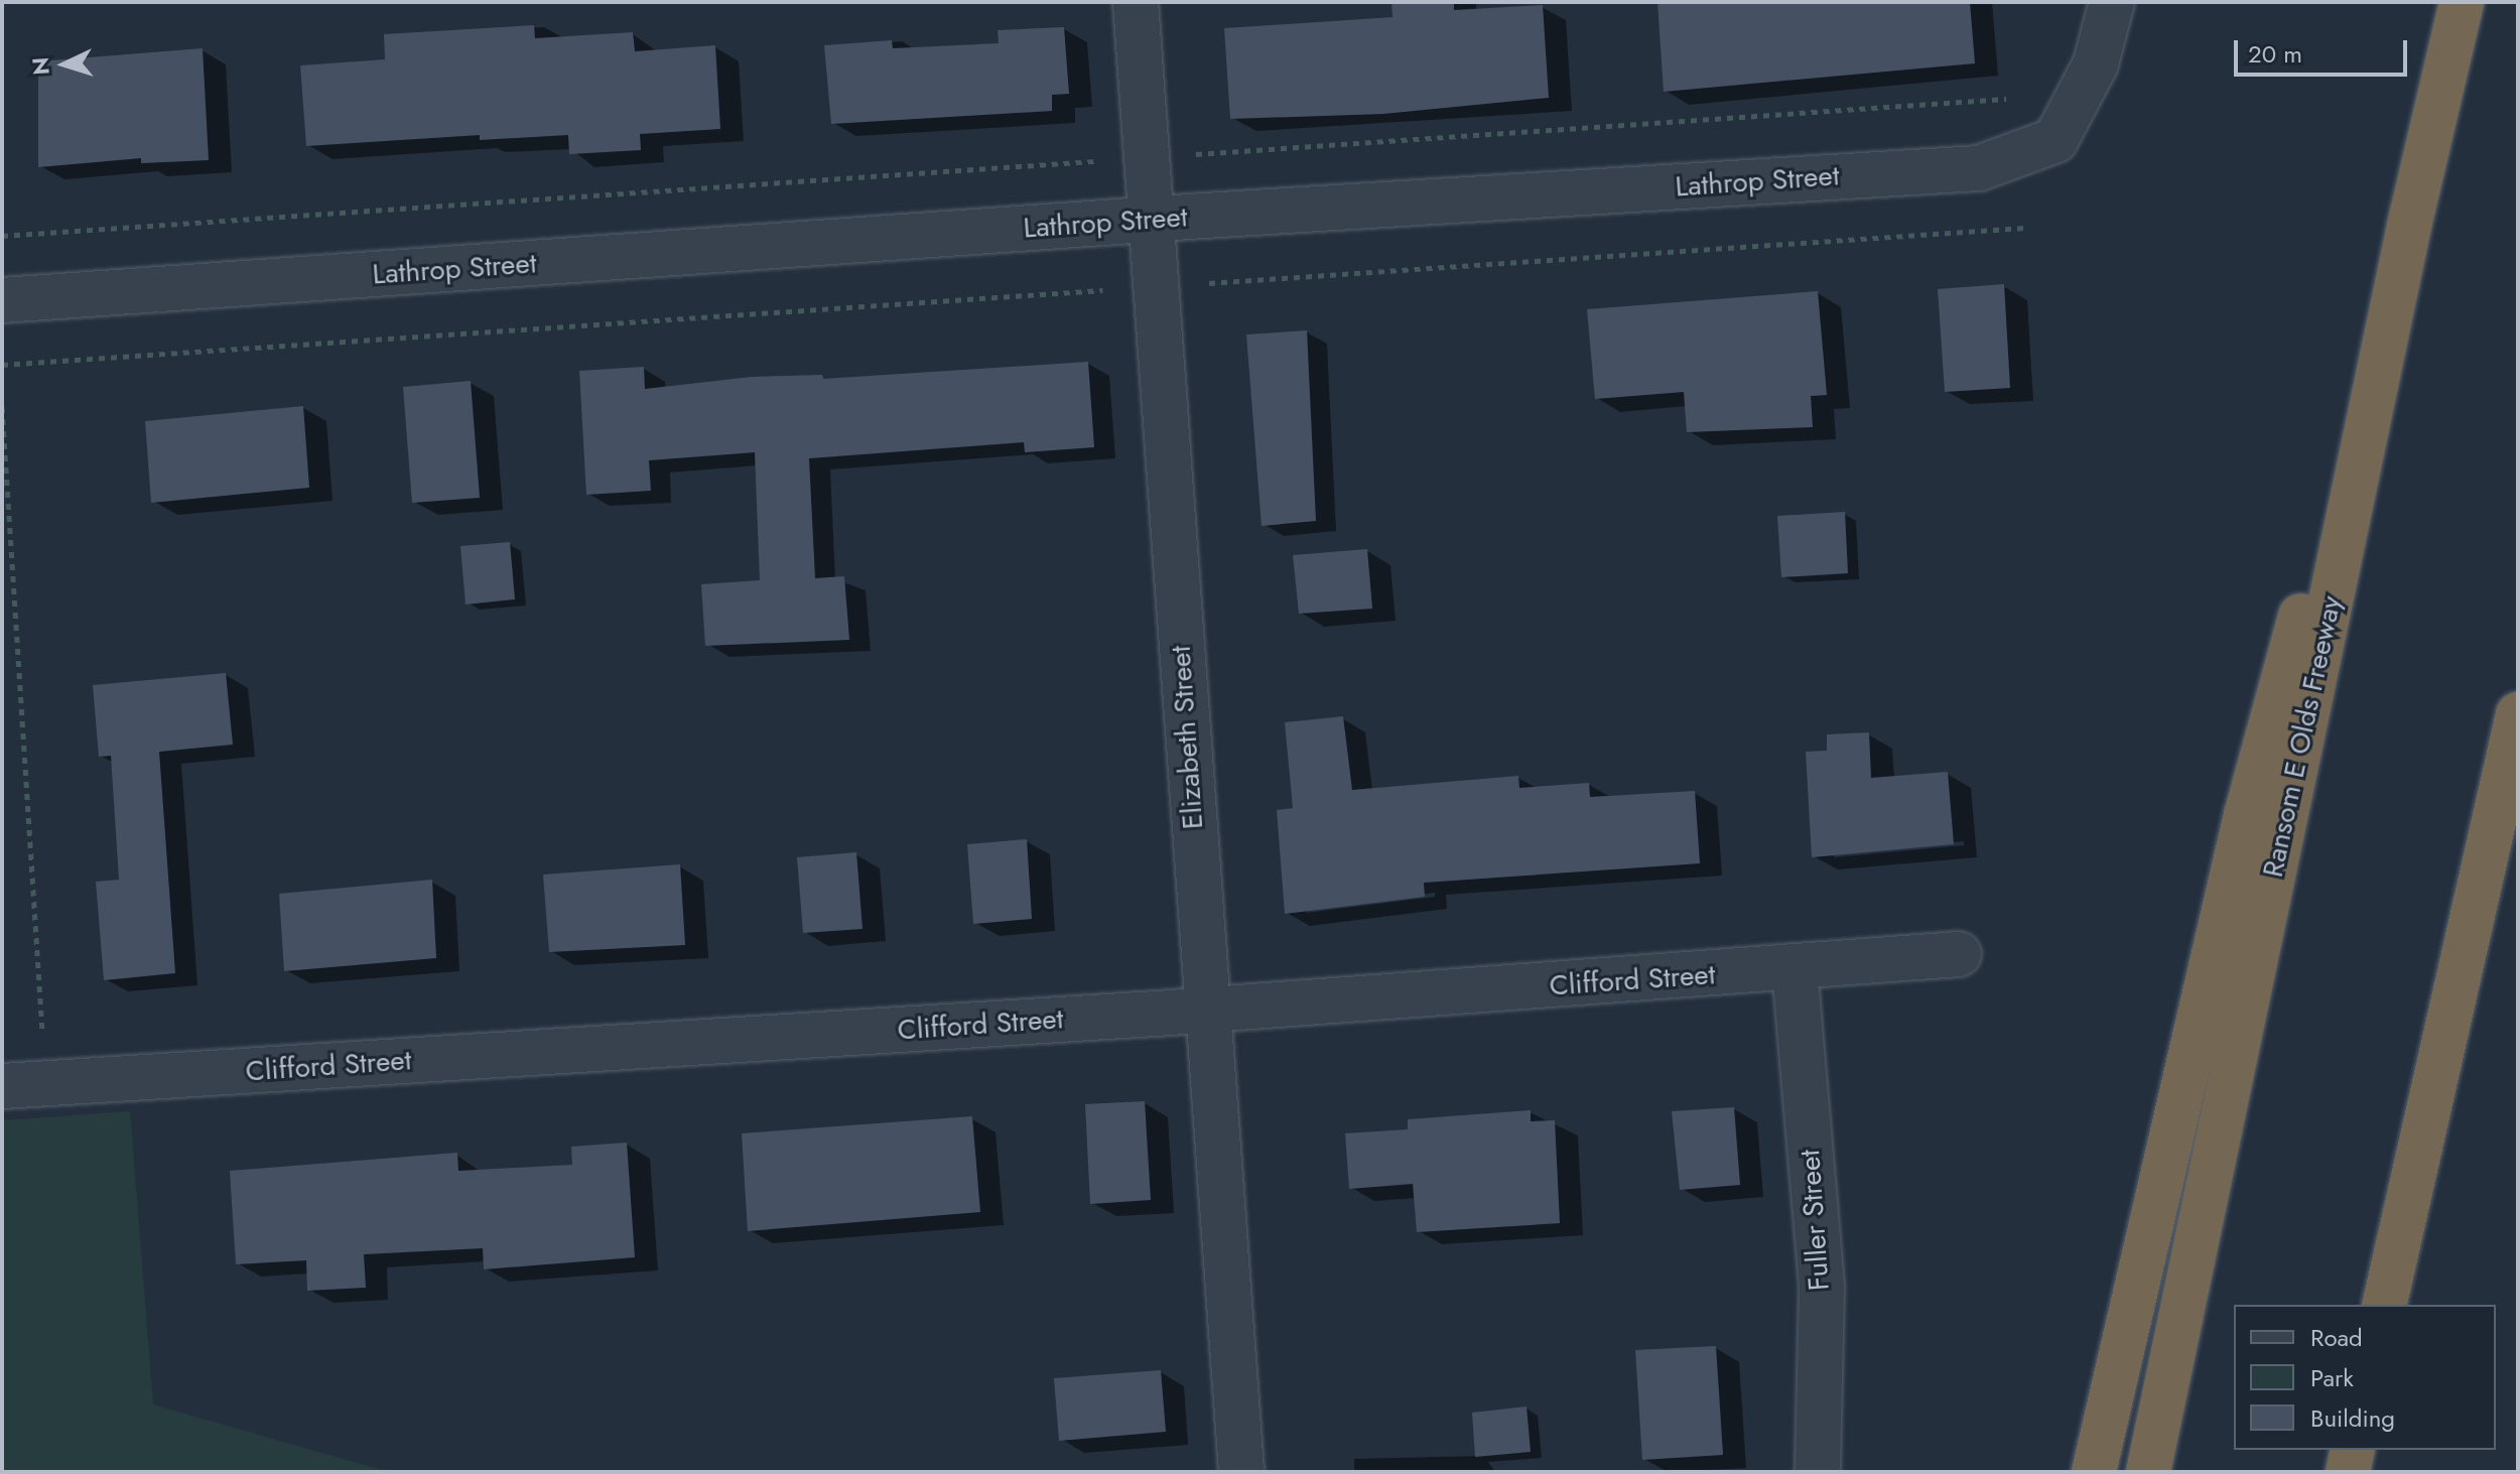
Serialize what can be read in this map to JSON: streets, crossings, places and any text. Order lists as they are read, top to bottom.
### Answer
{
  "streets": {
    "highway": ["Ransom E Olds Freeway"],
    "street": [
      "Lathrop Street",
      "Elizabeth Street",
      "Clifford Street",
      "Fuller Street"
    ]
  },
  "crossings": [
    ["Lathrop Street", "Elizabeth Street"],
    ["Elizabeth Street", "Clifford Street"],
    ["Clifford Street", "Fuller Street"]
  ],
  "legend": ["Road", "Park", "Building"],
  "scale_bar": "20 m",
  "north": "left"
}
